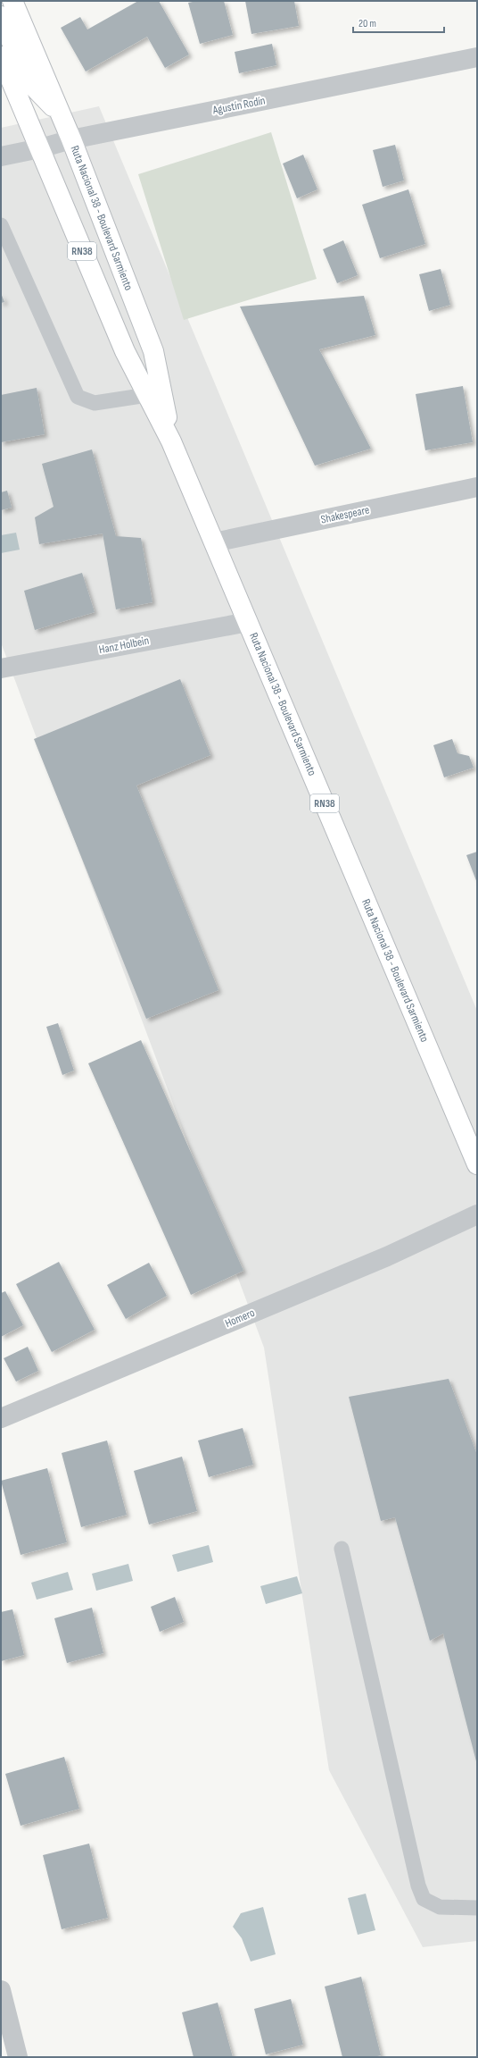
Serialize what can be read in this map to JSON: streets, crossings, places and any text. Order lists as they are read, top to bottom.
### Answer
{
  "streets": {
    "main road": ["Ruta Nacional 38 - Boulevard Sarmiento", "RN38"],
    "street": [
      "Agustín Rodín",
      "Shakespeare",
      "Hanz Holbein",
      "Homero"
    ]
  },
  "crossings": [
    ["Agustín Rodín", "Ruta Nacional 38 - Boulevard Sarmiento"],
    ["Ruta Nacional 38 - Boulevard Sarmiento", "Shakespeare"],
    ["Ruta Nacional 38 - Boulevard Sarmiento", "Hanz Holbein"]
  ],
  "scale_bar": "20 m"
}
